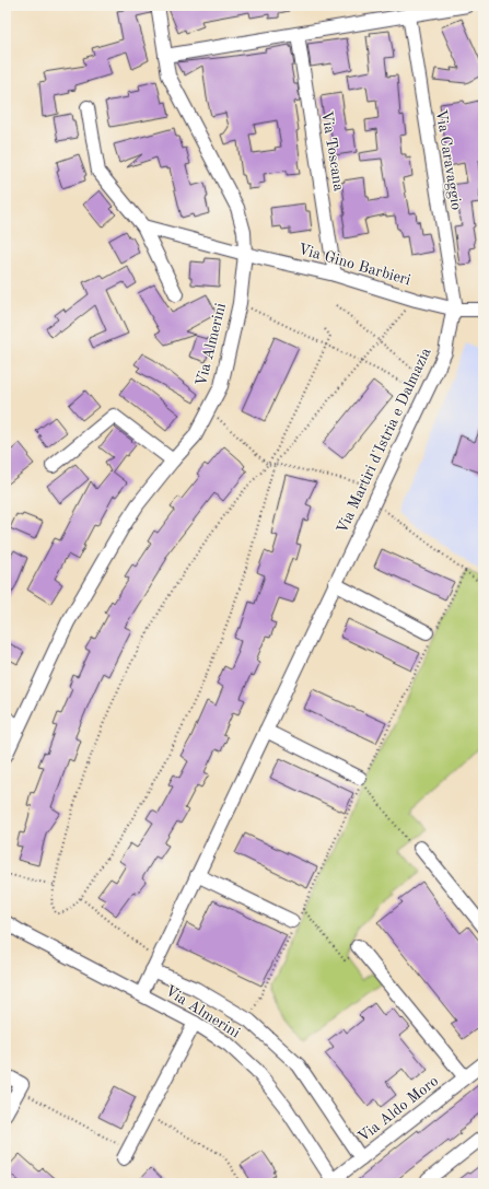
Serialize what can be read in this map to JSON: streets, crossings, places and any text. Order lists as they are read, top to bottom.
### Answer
{
  "streets": {
    "street": [
      "Via Toscana",
      "Via Caravaggio",
      "Via Gino Barbieri",
      "Via Almerini",
      "Via Martiri d'Istria e Dalmazia",
      "Via Aldo Moro"
    ]
  },
  "crossings": [
    ["Via Toscana", "Via Gino Barbieri"],
    ["Via Caravaggio", "Via Gino Barbieri"],
    ["Via Caravaggio", "Via Martiri d'Istria e Dalmazia"],
    ["Via Gino Barbieri", "Via Almerini"],
    ["Via Gino Barbieri", "Via Martiri d'Istria e Dalmazia"],
    ["Via Almerini", "Via Martiri d'Istria e Dalmazia"],
    ["Via Almerini", "Via Aldo Moro"]
  ]
}
